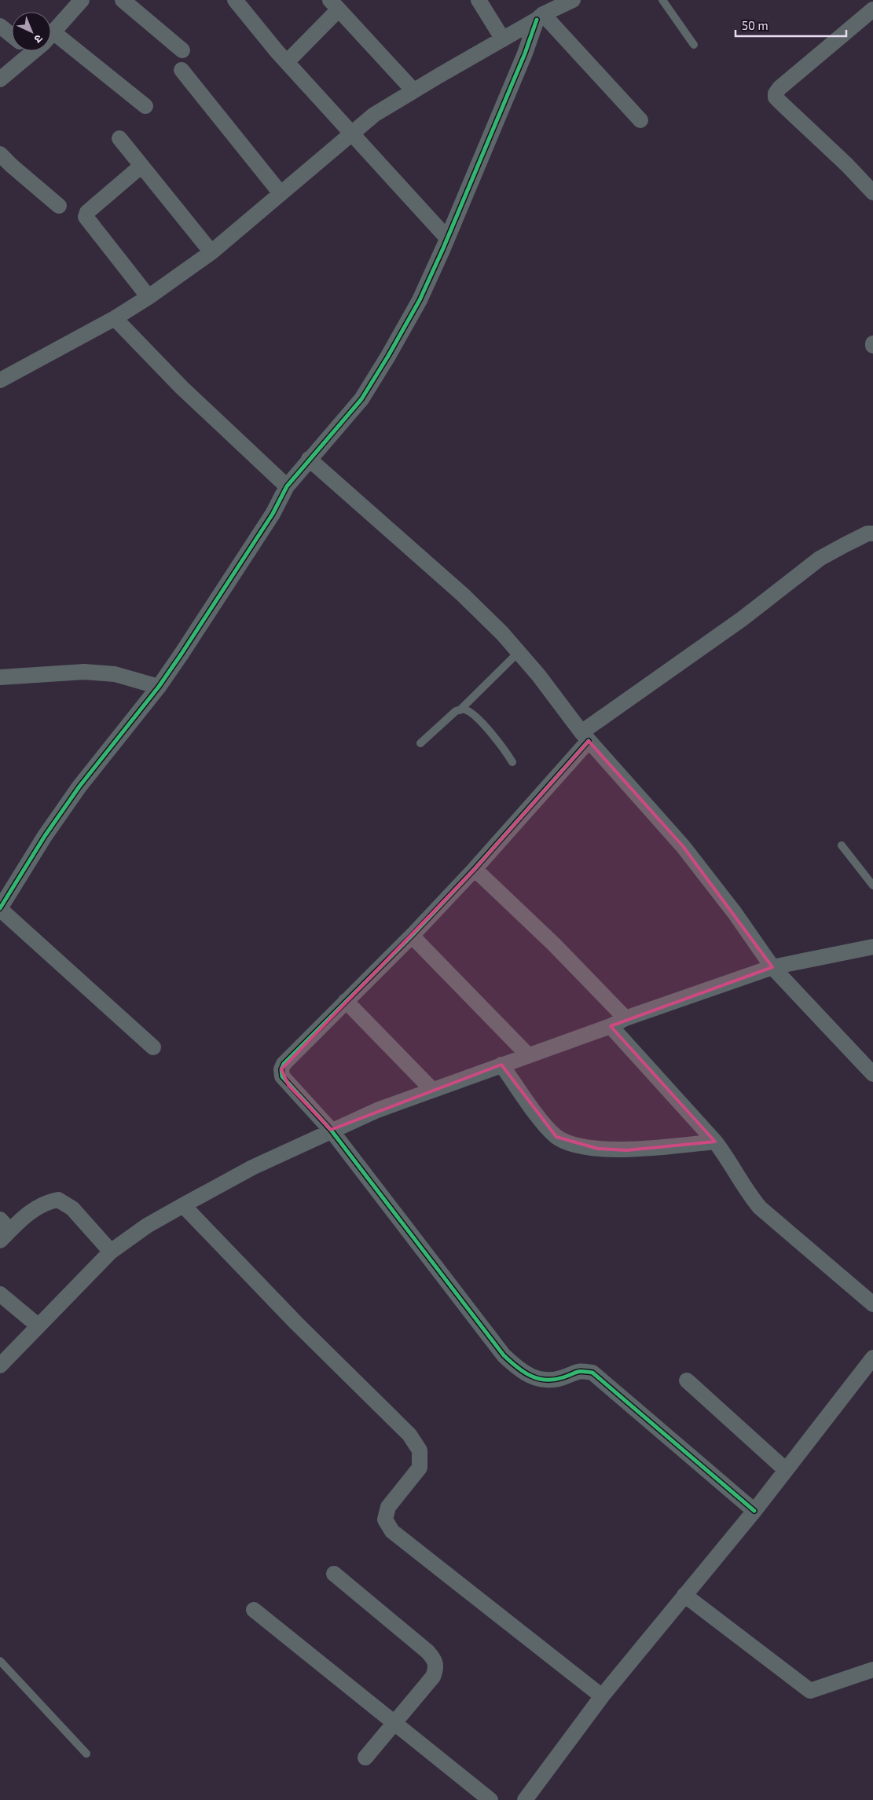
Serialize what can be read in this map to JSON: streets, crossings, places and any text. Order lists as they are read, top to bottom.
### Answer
{
  "scale_bar": "50 m",
  "north": "bottom right"
}
